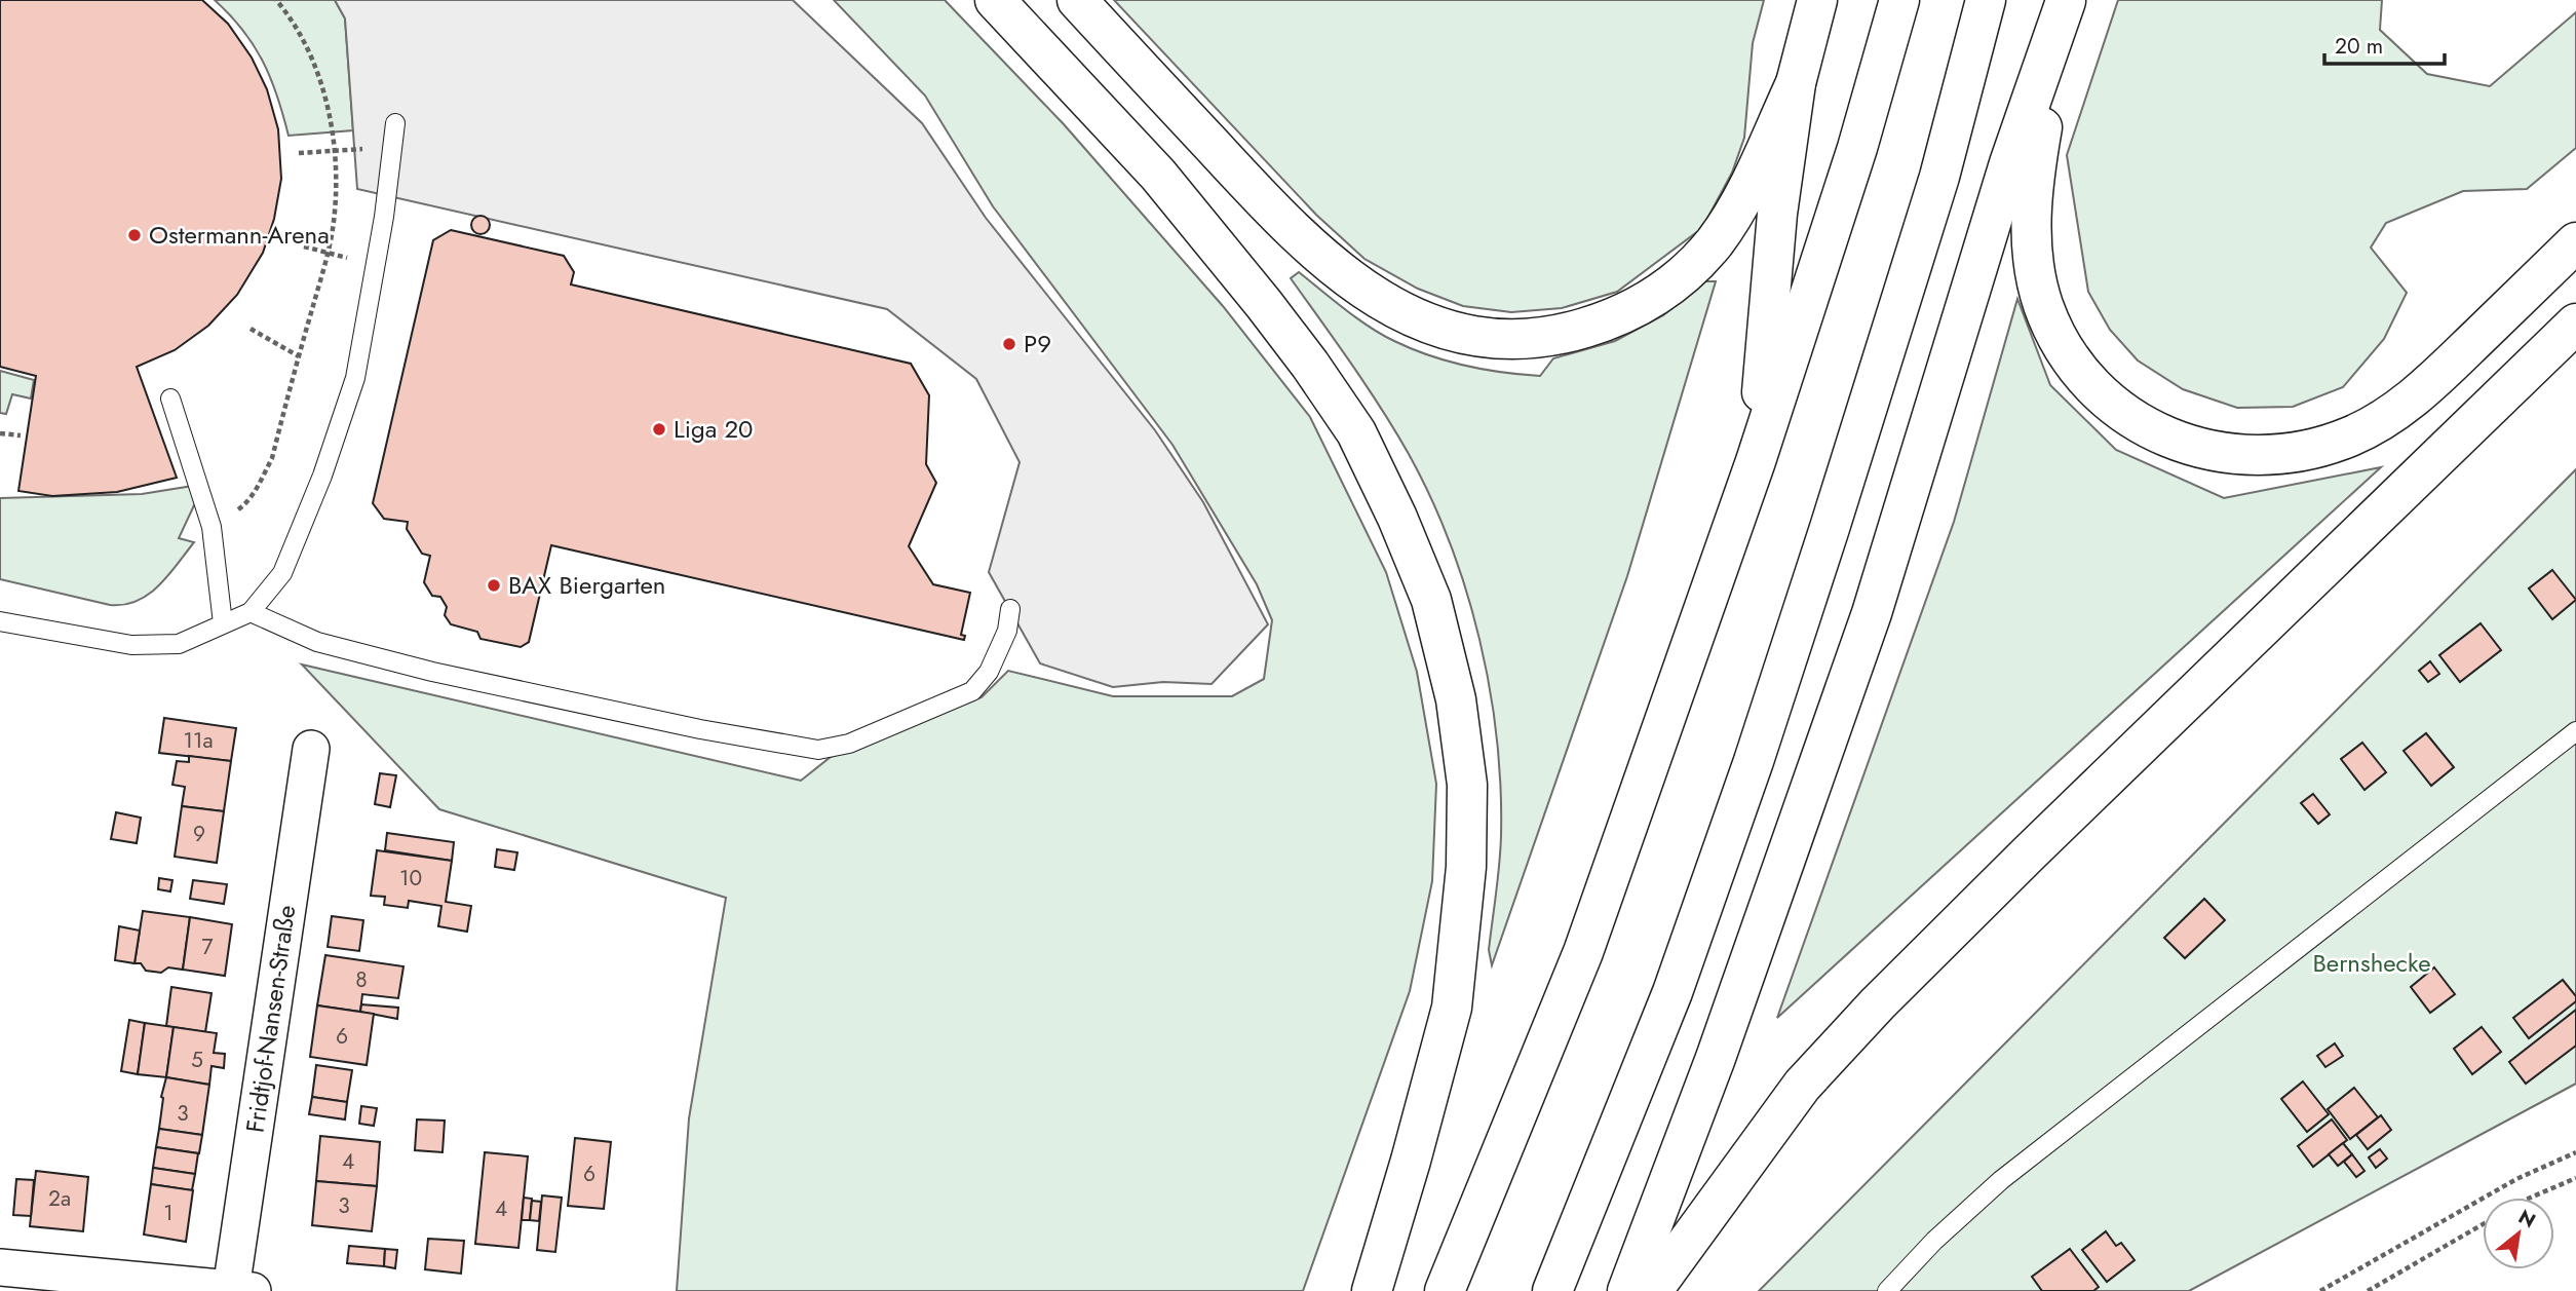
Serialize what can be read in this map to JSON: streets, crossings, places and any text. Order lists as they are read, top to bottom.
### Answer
{
  "streets": {
    "street": ["Fridtjof-Nansen-Straße"]
  },
  "parks": ["Bernshecke"],
  "places": [
    "Ostermann-Arena",
    "P9",
    "Liga 20",
    "BAX Biergarten"
  ],
  "house_numbers": [
    "11a",
    "9",
    "10",
    "7",
    "8",
    "6",
    "5",
    "3",
    "4",
    "6",
    "2a",
    "3",
    "4",
    "1"
  ],
  "scale_bar": "20 m",
  "north": "top right"
}
